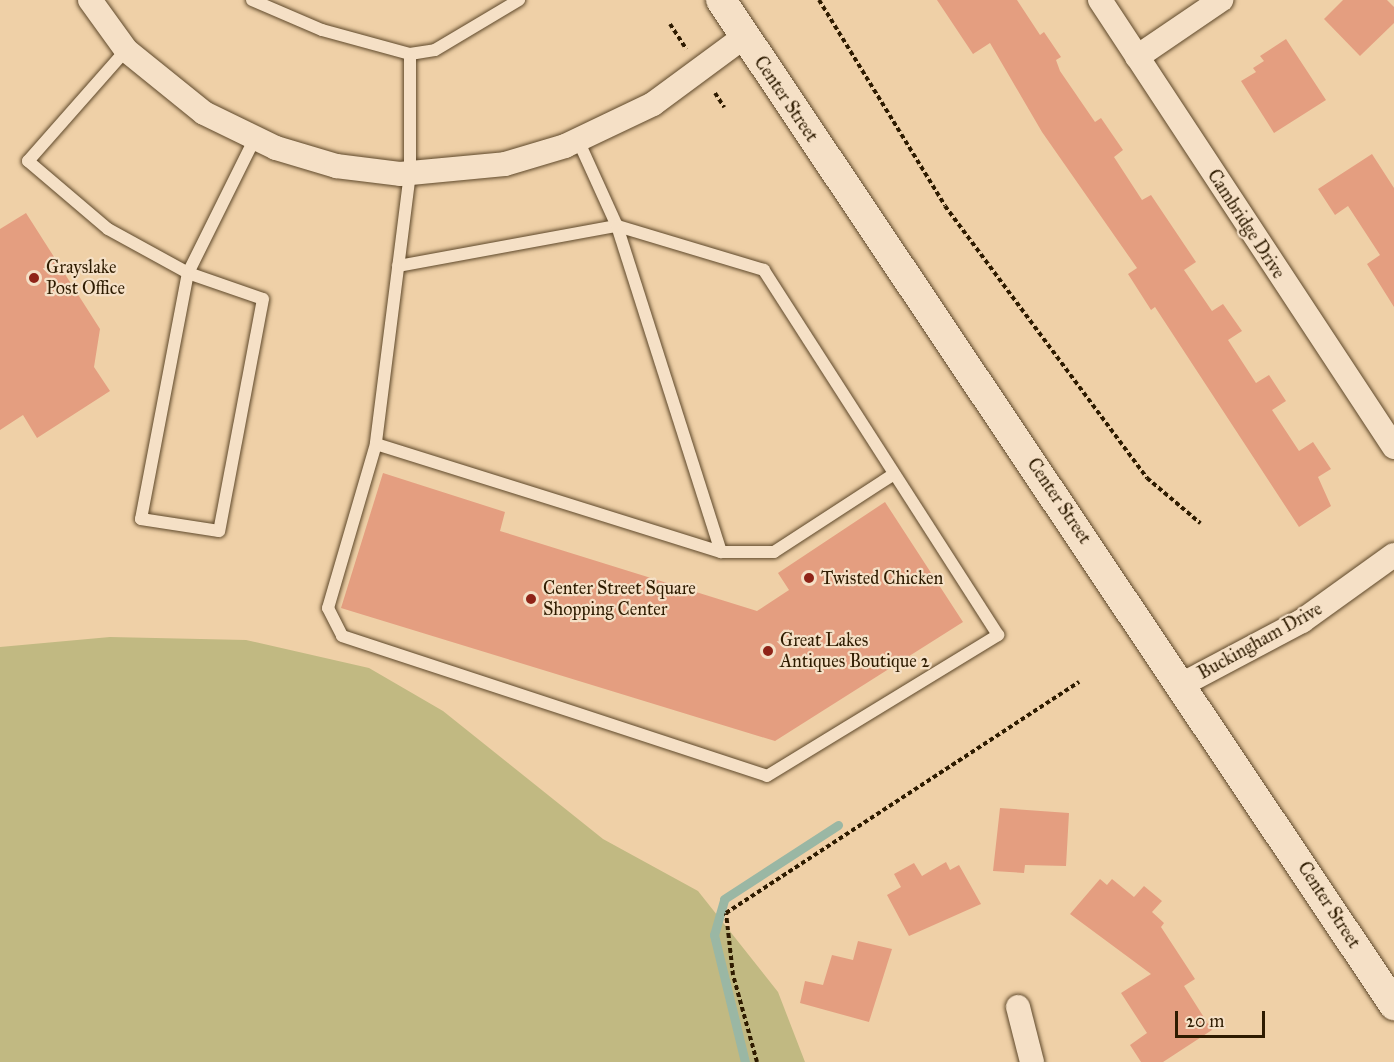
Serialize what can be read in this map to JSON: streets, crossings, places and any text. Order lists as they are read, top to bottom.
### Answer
{
  "streets": {
    "street": ["Center Street", "Cambridge Drive", "Buckingham Drive"]
  },
  "crossings": [
    ["Center Street", "Buckingham Drive"]
  ],
  "places": [
    "Grayslake Post Office",
    "Twisted Chicken",
    "Center Street Square Shopping Center",
    "Great Lakes Antiques Boutique 2"
  ],
  "scale_bar": "20 m"
}
